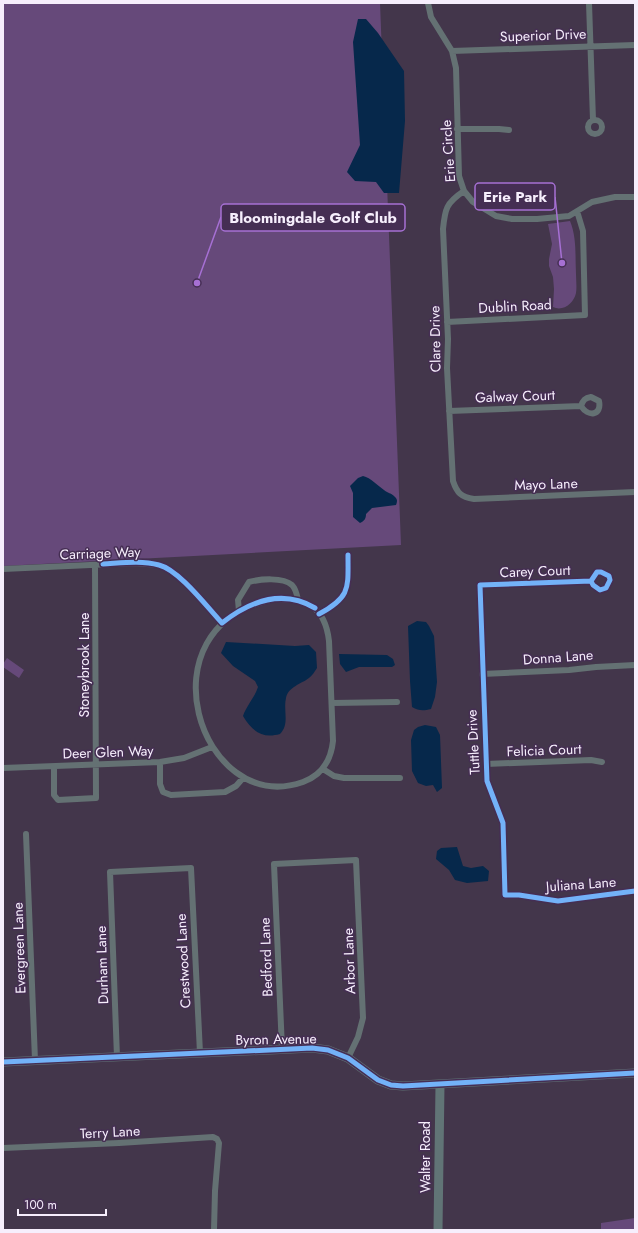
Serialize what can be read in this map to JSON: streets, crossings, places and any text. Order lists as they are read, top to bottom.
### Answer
{
  "streets": {
    "street": [
      "Superior Drive",
      "Erie Circle",
      "Dublin Road",
      "Clare Drive",
      "Galway Court",
      "Mayo Lane",
      "Carriage Way",
      "Carey Court",
      "Donna Lane",
      "Stoneybrook Lane",
      "Tuttle Drive",
      "Felicia Court",
      "Deer Glen Way",
      "Juliana Lane",
      "Evergreen Lane",
      "Bedford Lane",
      "Crestwood Lane",
      "Arbor Lane",
      "Durham Lane",
      "Byron Avenue",
      "Terry Lane",
      "Walter Road"
    ]
  },
  "crossings": [
    ["Superior Drive", "Erie Circle"],
    ["Erie Circle", "Dublin Road"],
    ["Erie Circle", "Clare Drive"],
    ["Dublin Road", "Clare Drive"],
    ["Clare Drive", "Galway Court"],
    ["Clare Drive", "Mayo Lane"],
    ["Carriage Way", "Stoneybrook Lane"],
    ["Carey Court", "Tuttle Drive"],
    ["Donna Lane", "Tuttle Drive"],
    ["Stoneybrook Lane", "Deer Glen Way"],
    ["Tuttle Drive", "Felicia Court"],
    ["Tuttle Drive", "Juliana Lane"],
    ["Evergreen Lane", "Byron Avenue"],
    ["Bedford Lane", "Arbor Lane"],
    ["Bedford Lane", "Byron Avenue"],
    ["Crestwood Lane", "Durham Lane"],
    ["Crestwood Lane", "Byron Avenue"],
    ["Arbor Lane", "Byron Avenue"],
    ["Durham Lane", "Byron Avenue"],
    ["Byron Avenue", "Walter Road"]
  ],
  "places": ["Erie Park", "Bloomingdale Golf Club"],
  "scale_bar": "100 m"
}
